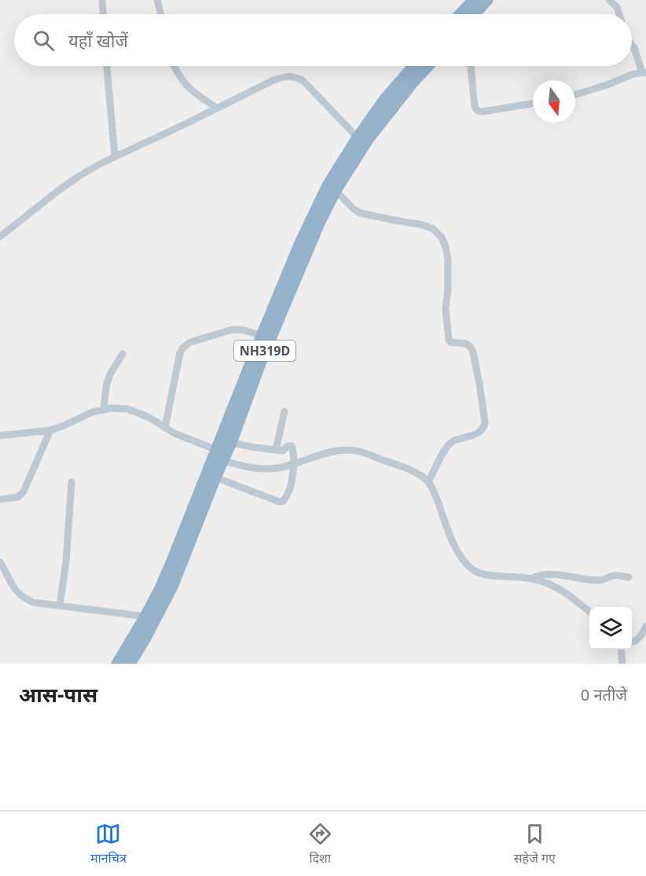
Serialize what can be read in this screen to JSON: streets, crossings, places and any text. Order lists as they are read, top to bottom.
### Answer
{
  "streets": {
    "highway": ["NH319D"]
  },
  "north": "bottom",
  "page": {
    "search": "यहाँ खोजें",
    "heading": ["आस-पास", "0 नतीजे"],
    "nav": ["मानचित्र", "दिशा", "सहेजे गए"]
  }
}
